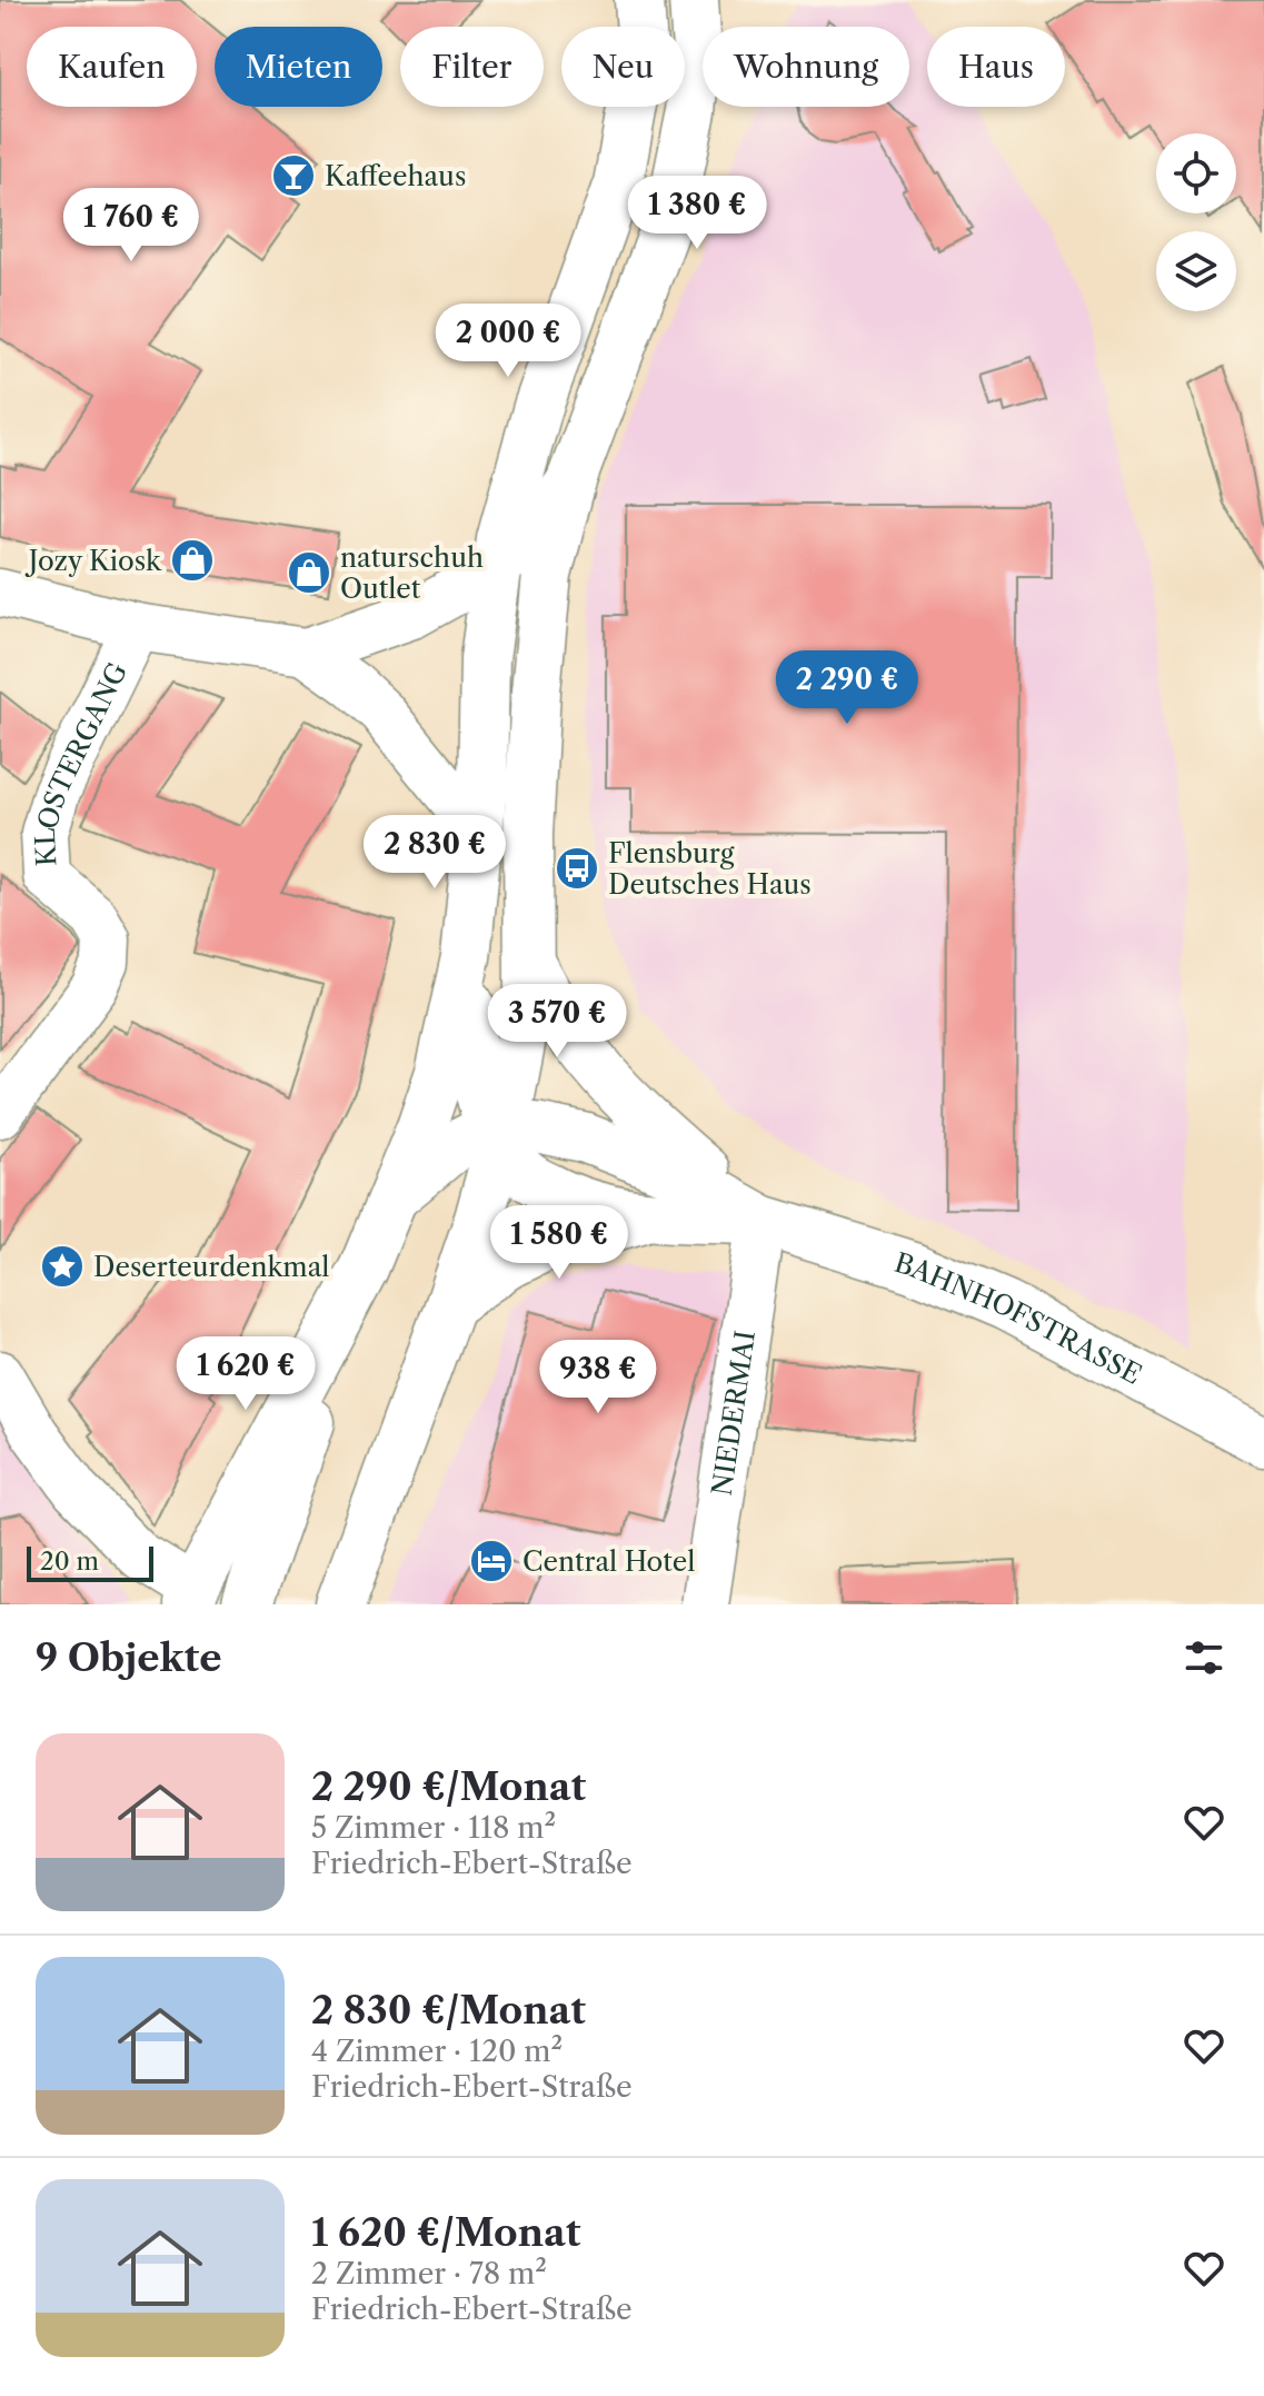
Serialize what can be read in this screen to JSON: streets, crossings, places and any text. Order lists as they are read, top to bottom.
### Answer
{
  "streets": {
    "main road": ["BAHNHOFSTRASSE"],
    "street": ["KLOSTERGANG", "NIEDERMAI"]
  },
  "crossings": [
    ["BAHNHOFSTRASSE", "NIEDERMAI"]
  ],
  "places": {
    "bar": ["Kaffeehaus"],
    "shop": ["Jozy Kiosk", "naturschuh Outlet"],
    "bus stop": ["Flensburg Deutsches Haus"],
    "place": ["Deserteurdenkmal"],
    "hotel": ["Central Hotel"]
  },
  "scale_bar": "20 m",
  "page": {
    "chip": [
      "Kaufen",
      "Mieten",
      "Filter",
      "Neu",
      "Wohnung",
      "Haus"
    ],
    "price": [
      "1 380 €",
      "1 760 €",
      "2 000 €",
      "2 290 €",
      "2 830 €",
      "3 570 €",
      "1 580 €",
      "1 620 €",
      "938 €"
    ],
    "scale": "20 m",
    "heading": "9 Objekte",
    "list": [
      {
        "name": "2 290 €/Monat",
        "note": "5 Zimmer · 118 m² · Friedrich-Ebert-Straße"
      },
      {
        "name": "2 830 €/Monat",
        "note": "4 Zimmer · 120 m² · Friedrich-Ebert-Straße"
      },
      {
        "name": "1 620 €/Monat",
        "note": "2 Zimmer · 78 m² · Friedrich-Ebert-Straße"
      }
    ]
  }
}
